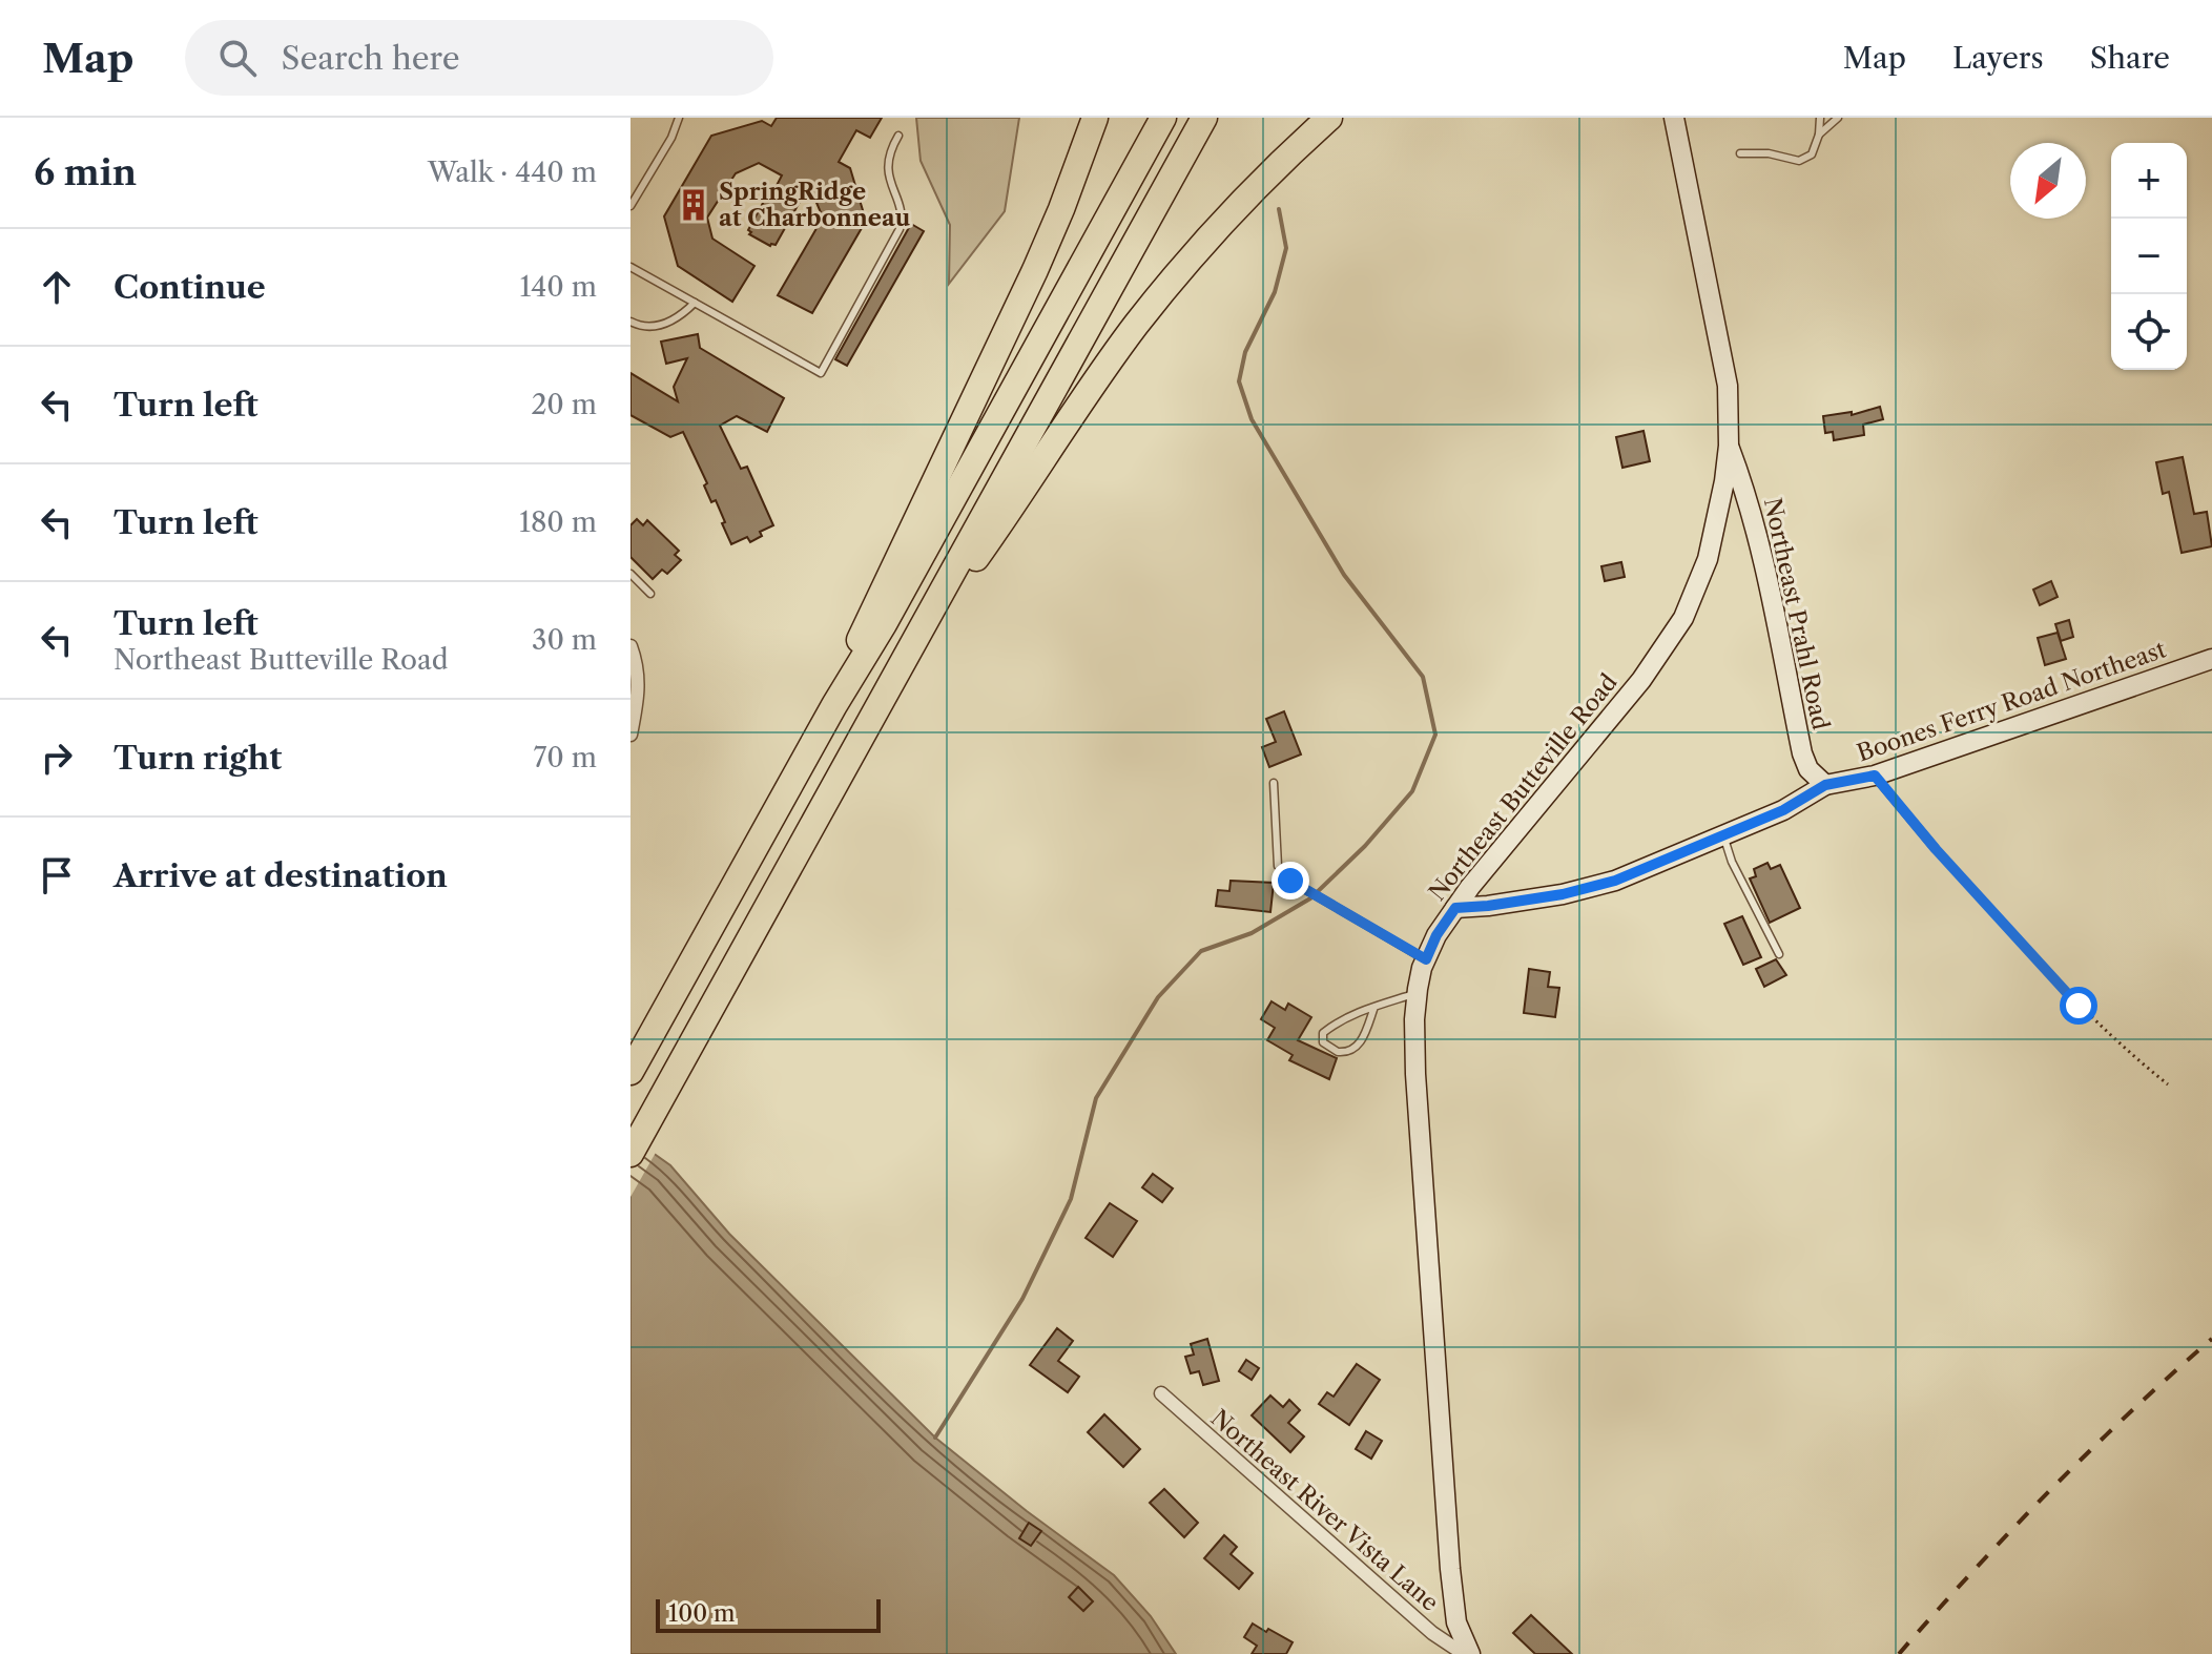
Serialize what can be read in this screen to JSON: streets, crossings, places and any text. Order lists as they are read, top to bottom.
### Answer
{
  "streets": {
    "street": [
      "Northeast Prahl Road",
      "Boones Ferry Road Northeast",
      "Northeast Butteville Road",
      "Northeast River Vista Lane"
    ]
  },
  "crossings": [
    ["Northeast Prahl Road", "Boones Ferry Road Northeast"],
    ["Northeast Prahl Road", "Northeast Butteville Road"],
    ["Northeast Butteville Road", "Northeast River Vista Lane"]
  ],
  "places": {
    "building": ["SpringRidge at Charbonneau"]
  },
  "scale_bar": "100 m",
  "north": "bottom left",
  "page": {
    "header": "Map",
    "search": "Search here",
    "nav": ["Map", "Layers", "Share"],
    "heading": ["6 min", "Walk · 440 m"],
    "map_buttons": ["+", "−"],
    "list": [
      ["Continue", "140 m"],
      ["Turn left", "20 m"],
      ["Turn left", "180 m"],
      ["Turn left", "Northeast Butteville Road", "30 m"],
      ["Turn right", "70 m"],
      "Arrive at destination"
    ],
    "scale": "100 m"
  }
}
